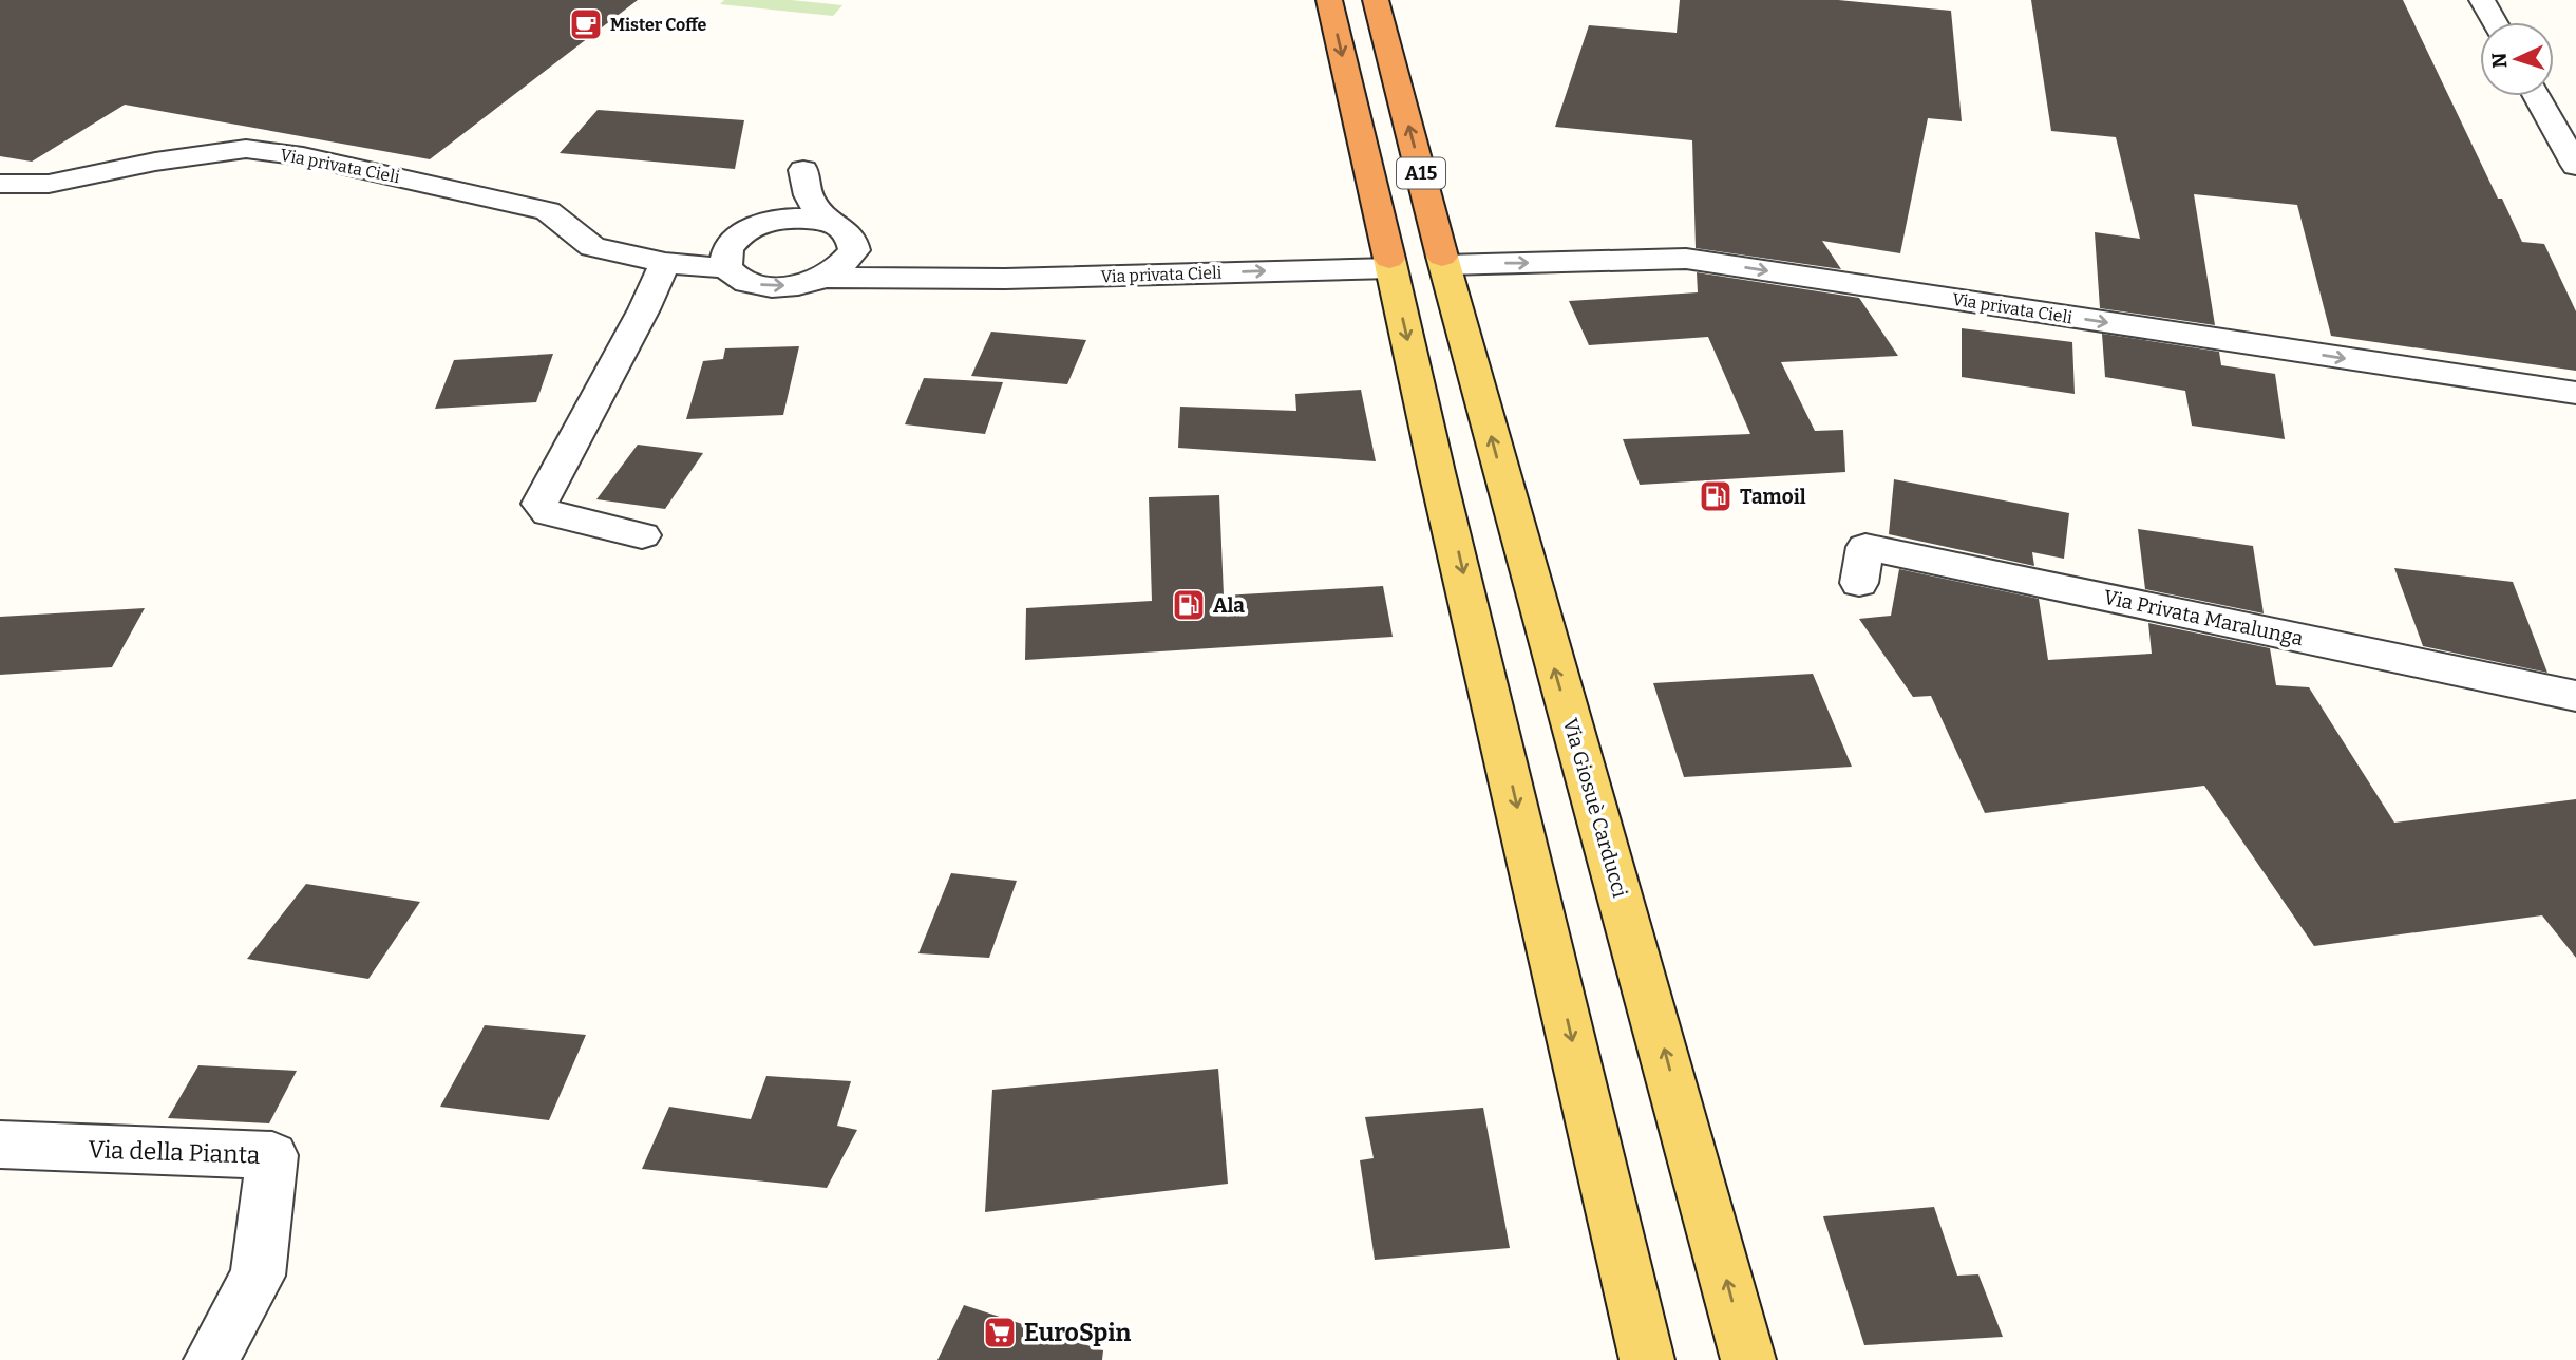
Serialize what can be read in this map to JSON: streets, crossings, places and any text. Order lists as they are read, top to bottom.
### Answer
{
  "streets": {
    "highway": ["A15"],
    "main road": ["Via Giosuè Carducci"],
    "street": ["Via privata Cieli", "Via Privata Maralunga", "Via della Pianta"]
  },
  "crossings": [
    ["Via privata Cieli", "A15"],
    ["Via privata Cieli", "Via Giosuè Carducci"],
    ["A15", "Via Giosuè Carducci"]
  ],
  "one_way": ["Via privata Cieli"],
  "places": {
    "cafe": ["Mister Coffe"],
    "fuel station": ["Tamoil", "Ala"],
    "supermarket": ["EuroSpin"]
  },
  "north": "left"
}
